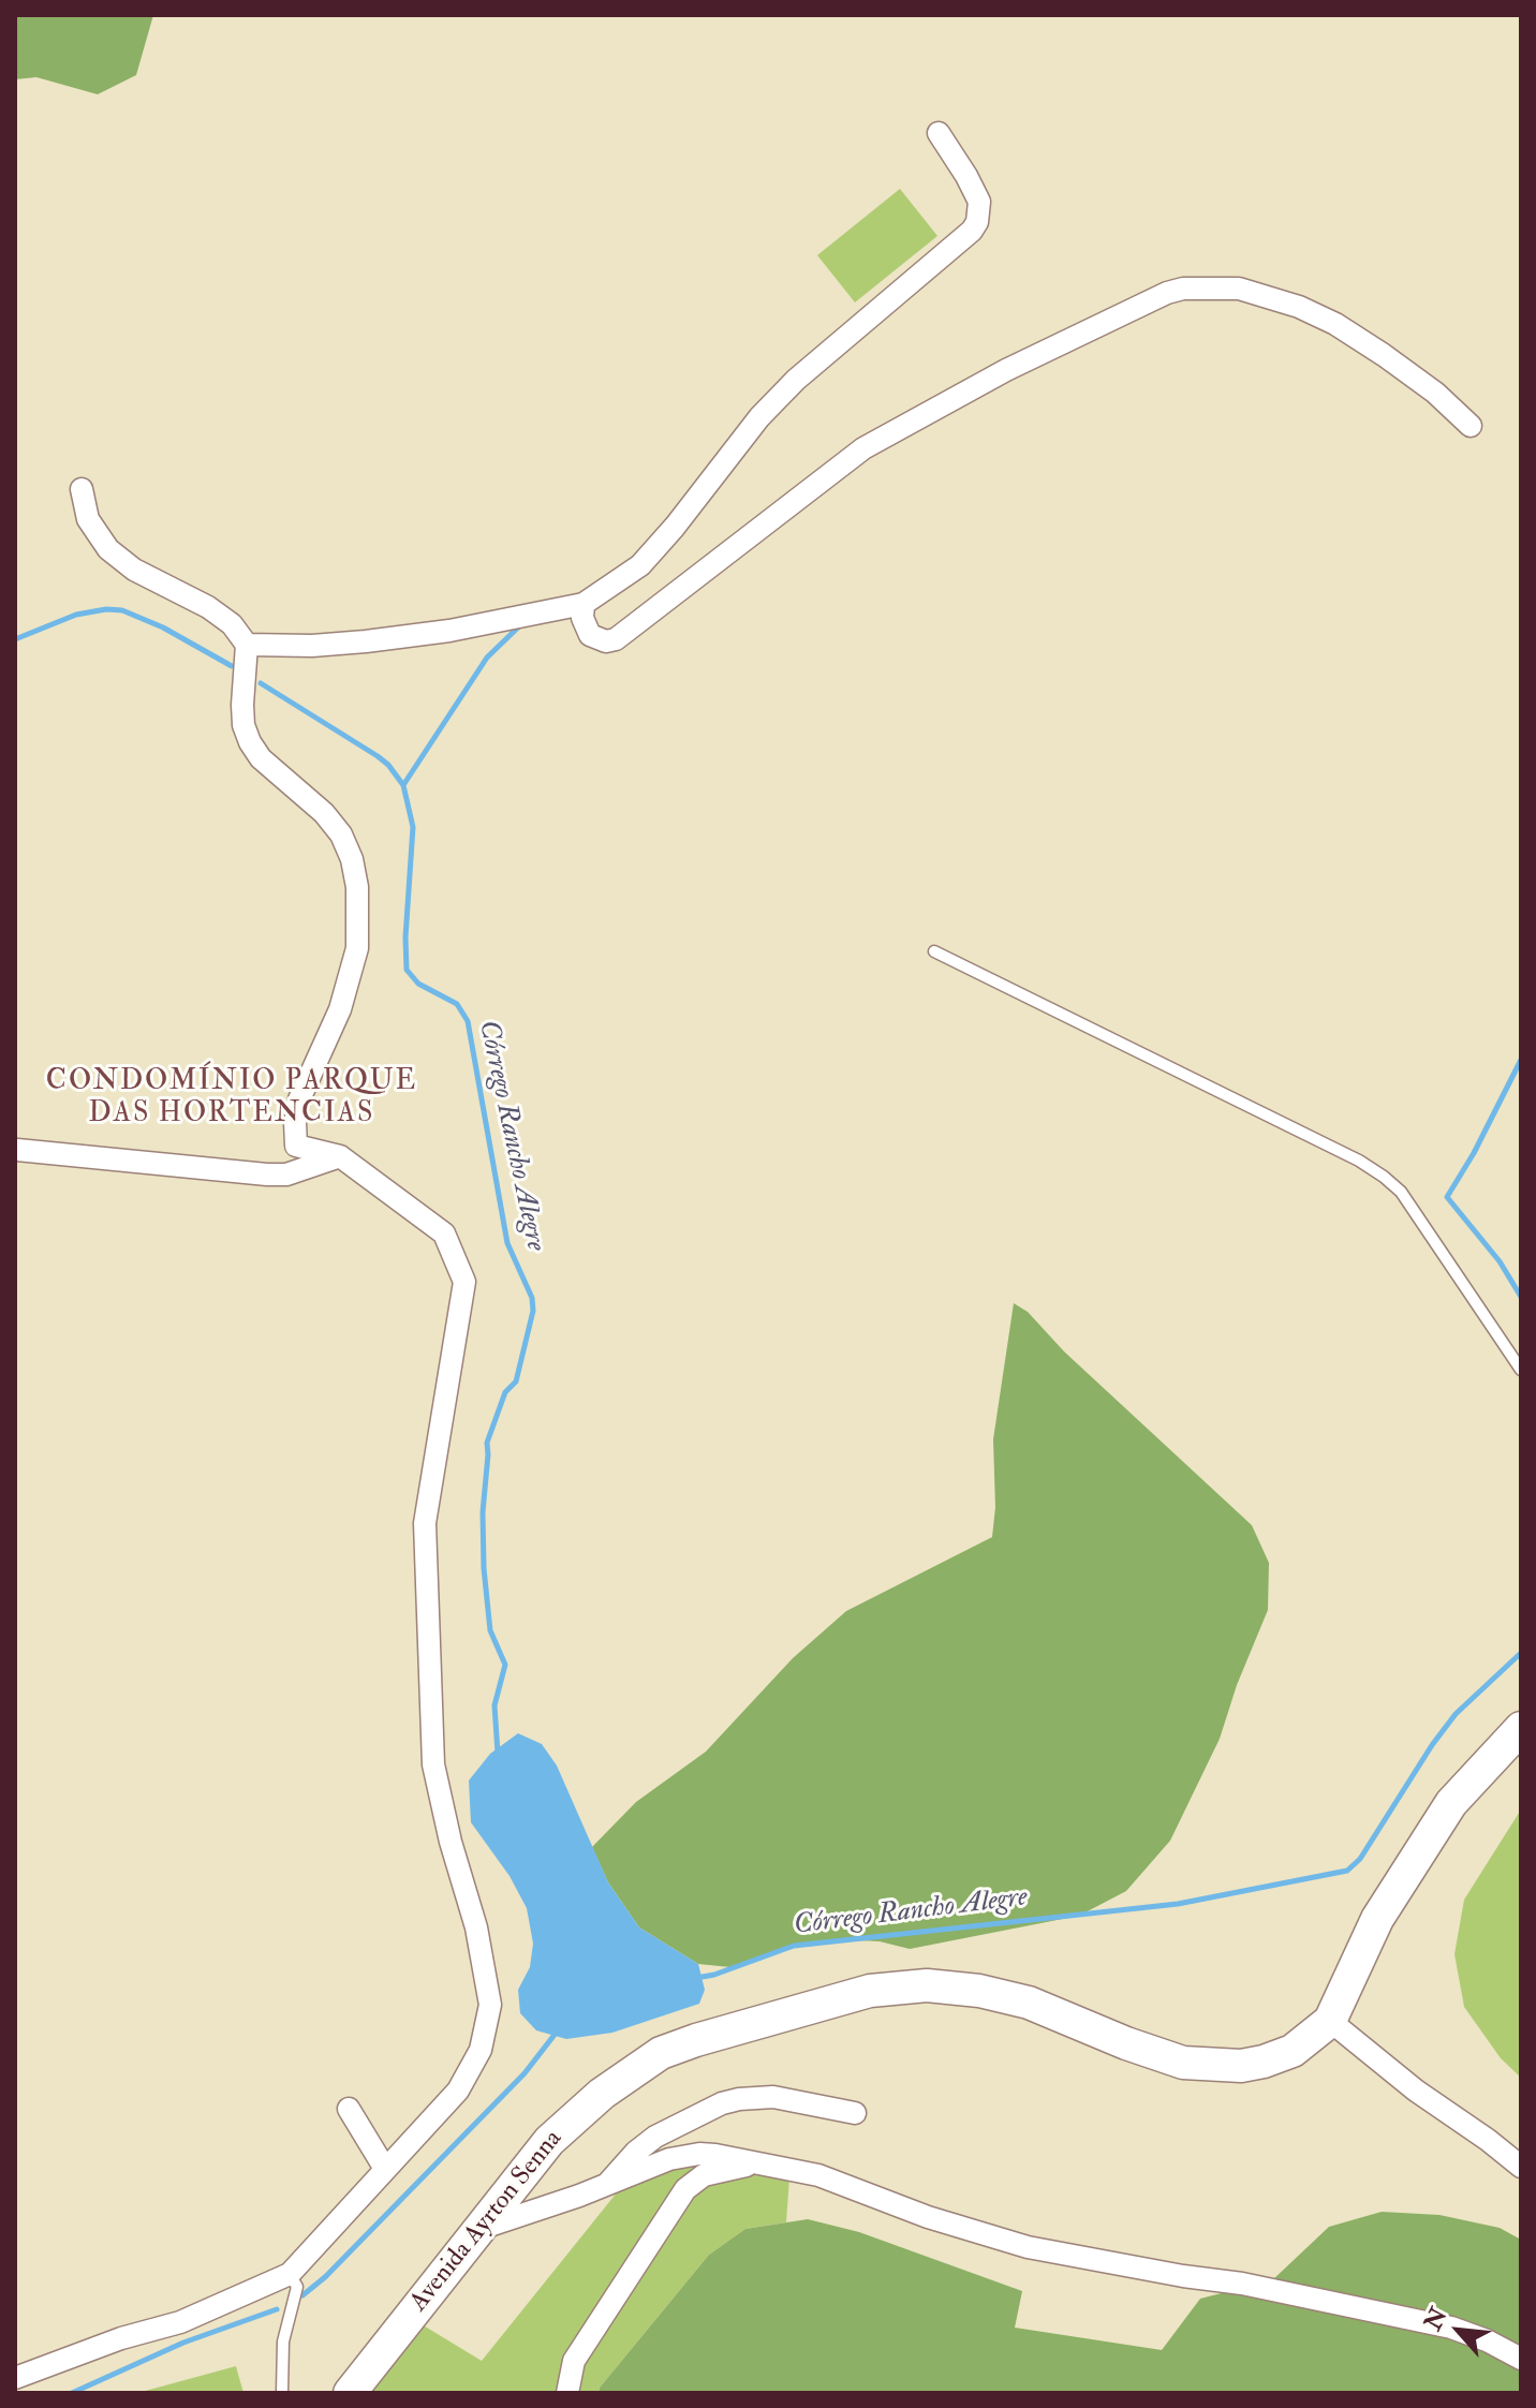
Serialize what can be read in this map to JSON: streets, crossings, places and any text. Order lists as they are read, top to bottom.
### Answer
{
  "streets": {
    "street": ["Avenida Ayrton Senna"]
  },
  "districts": ["CONDOMÍNIO PARQUE DAS HORTENCIAS"],
  "water": ["Córrego Rancho Alegre"],
  "north": "top left"
}
